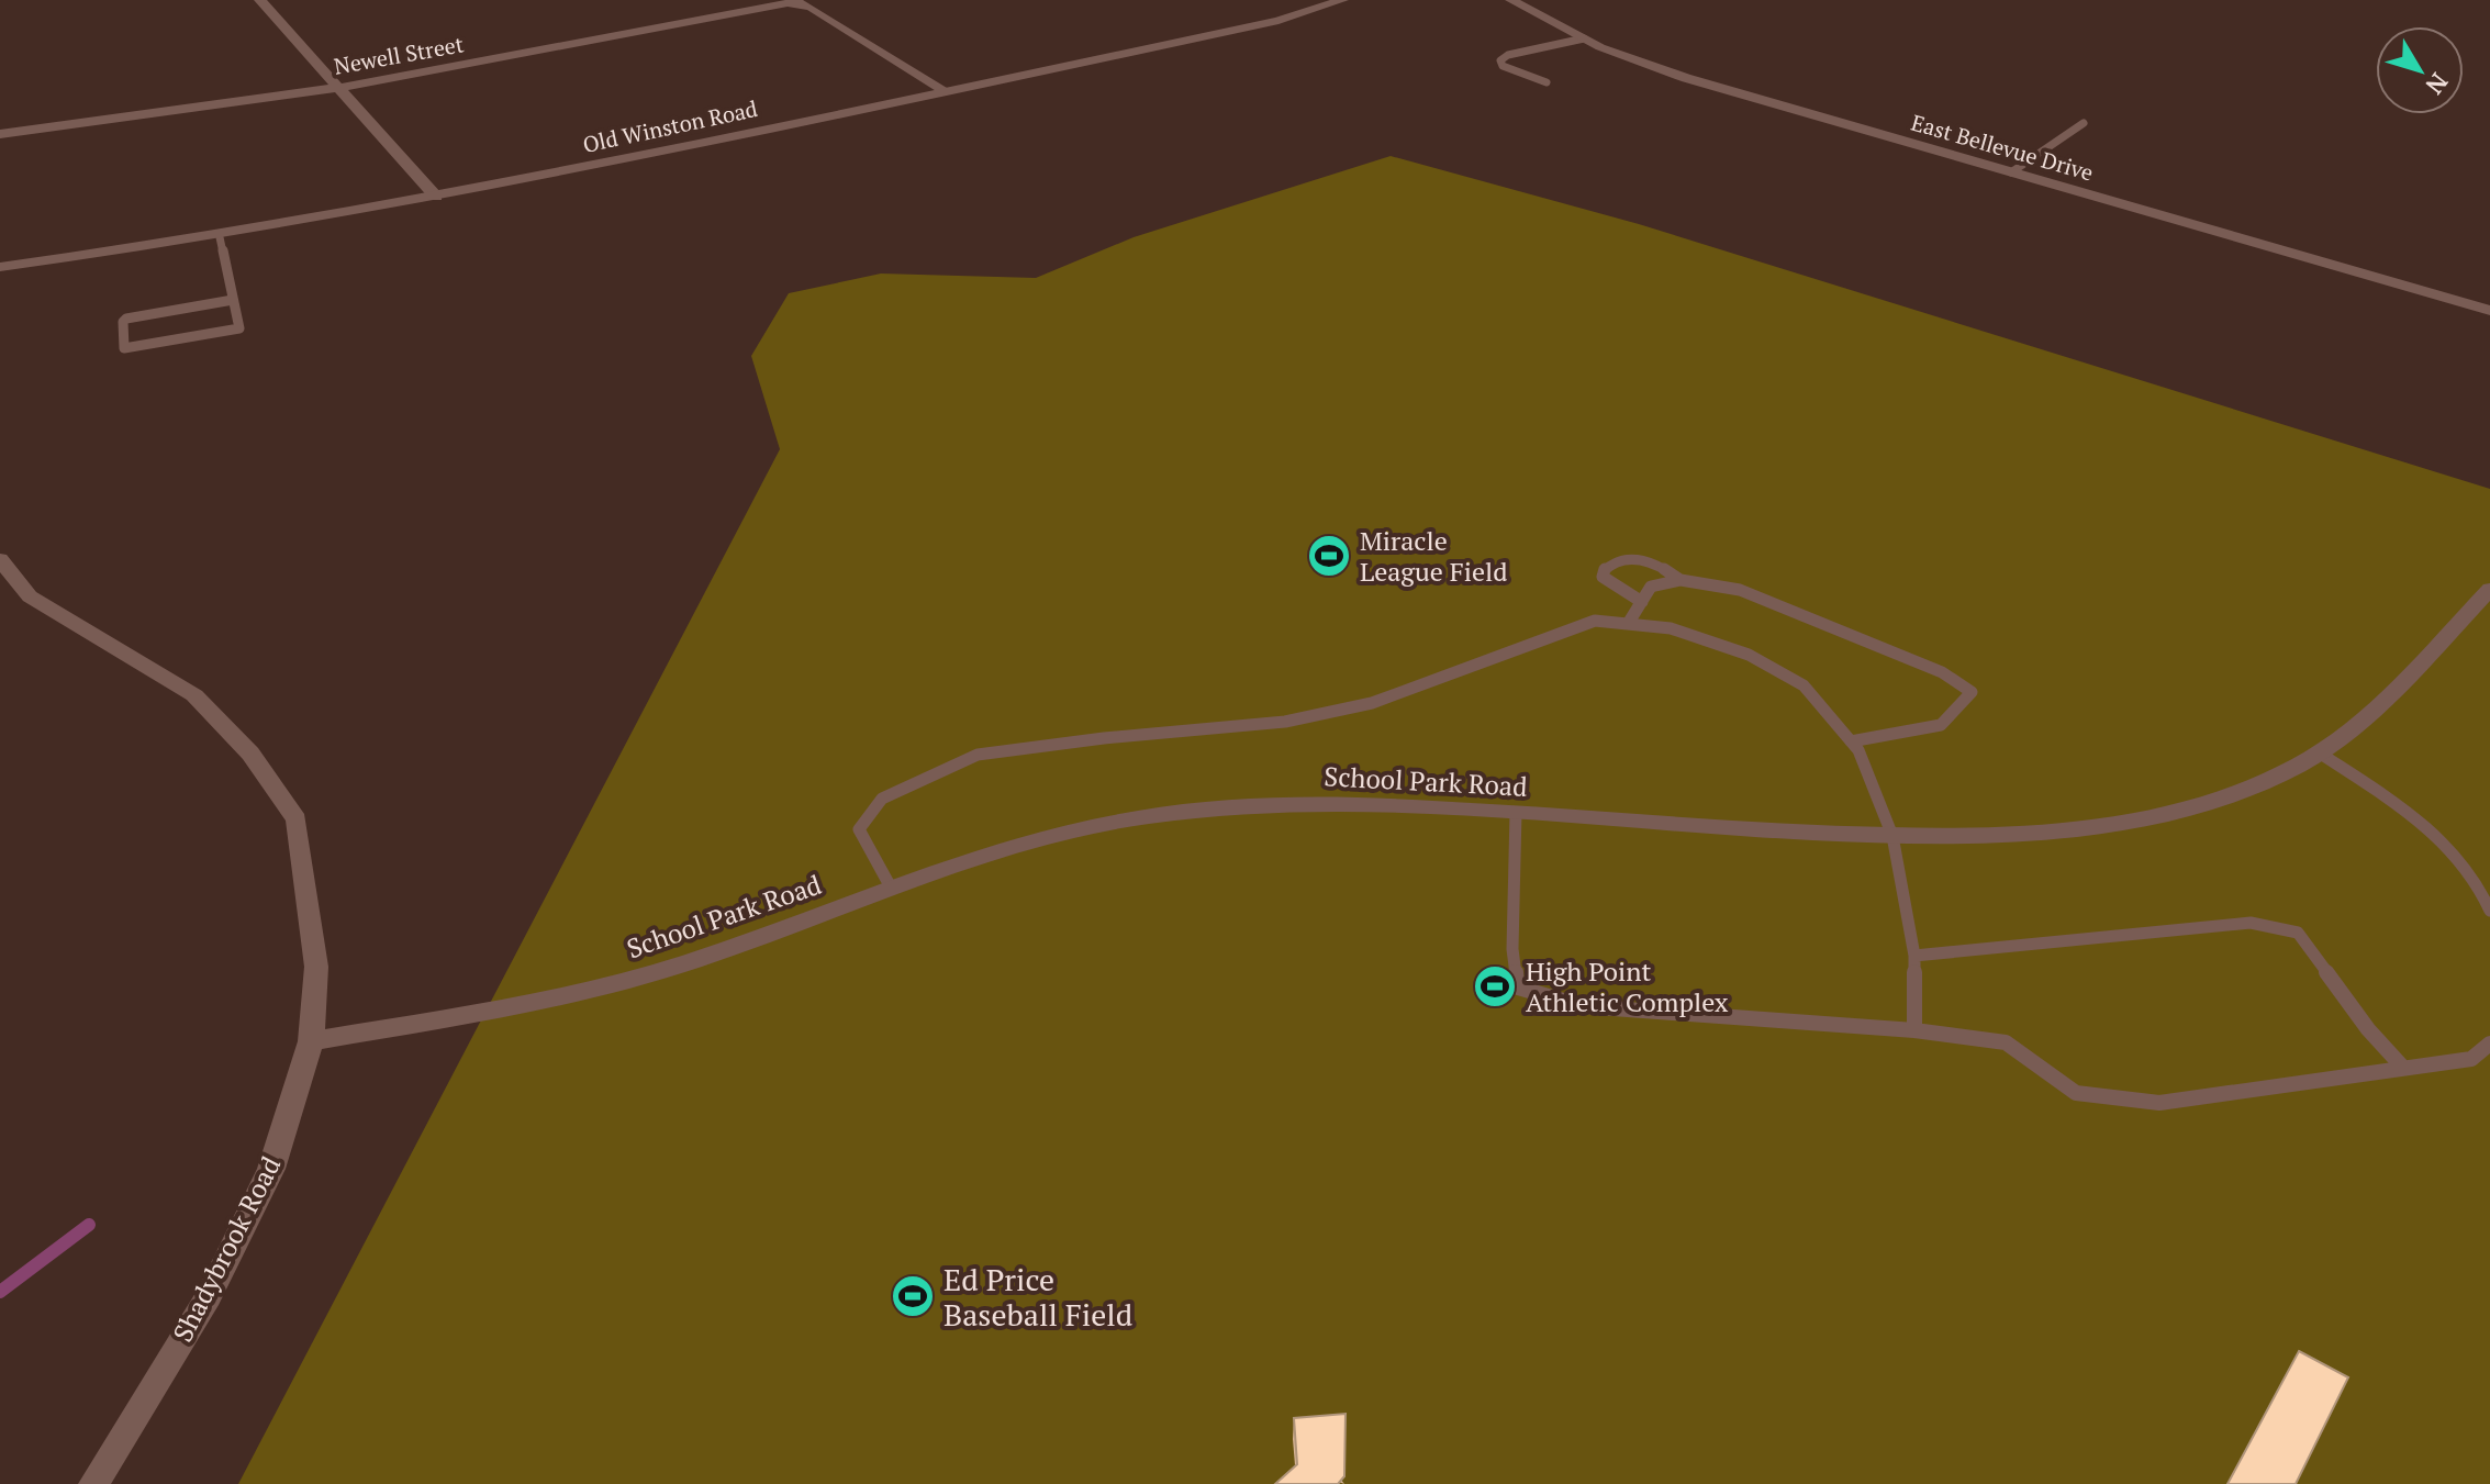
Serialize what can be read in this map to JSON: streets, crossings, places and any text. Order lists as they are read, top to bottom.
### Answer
{
  "streets": {
    "street": [
      "Newell Street",
      "Old Winston Road",
      "East Bellevue Drive",
      "School Park Road",
      "Shadybrook Road"
    ]
  },
  "crossings": [
    ["School Park Road", "Shadybrook Road"]
  ],
  "places": {
    "sports": ["Miracle League Field", "High Point Athletic Complex", "Ed Price Baseball Field"]
  },
  "north": "bottom right"
}
